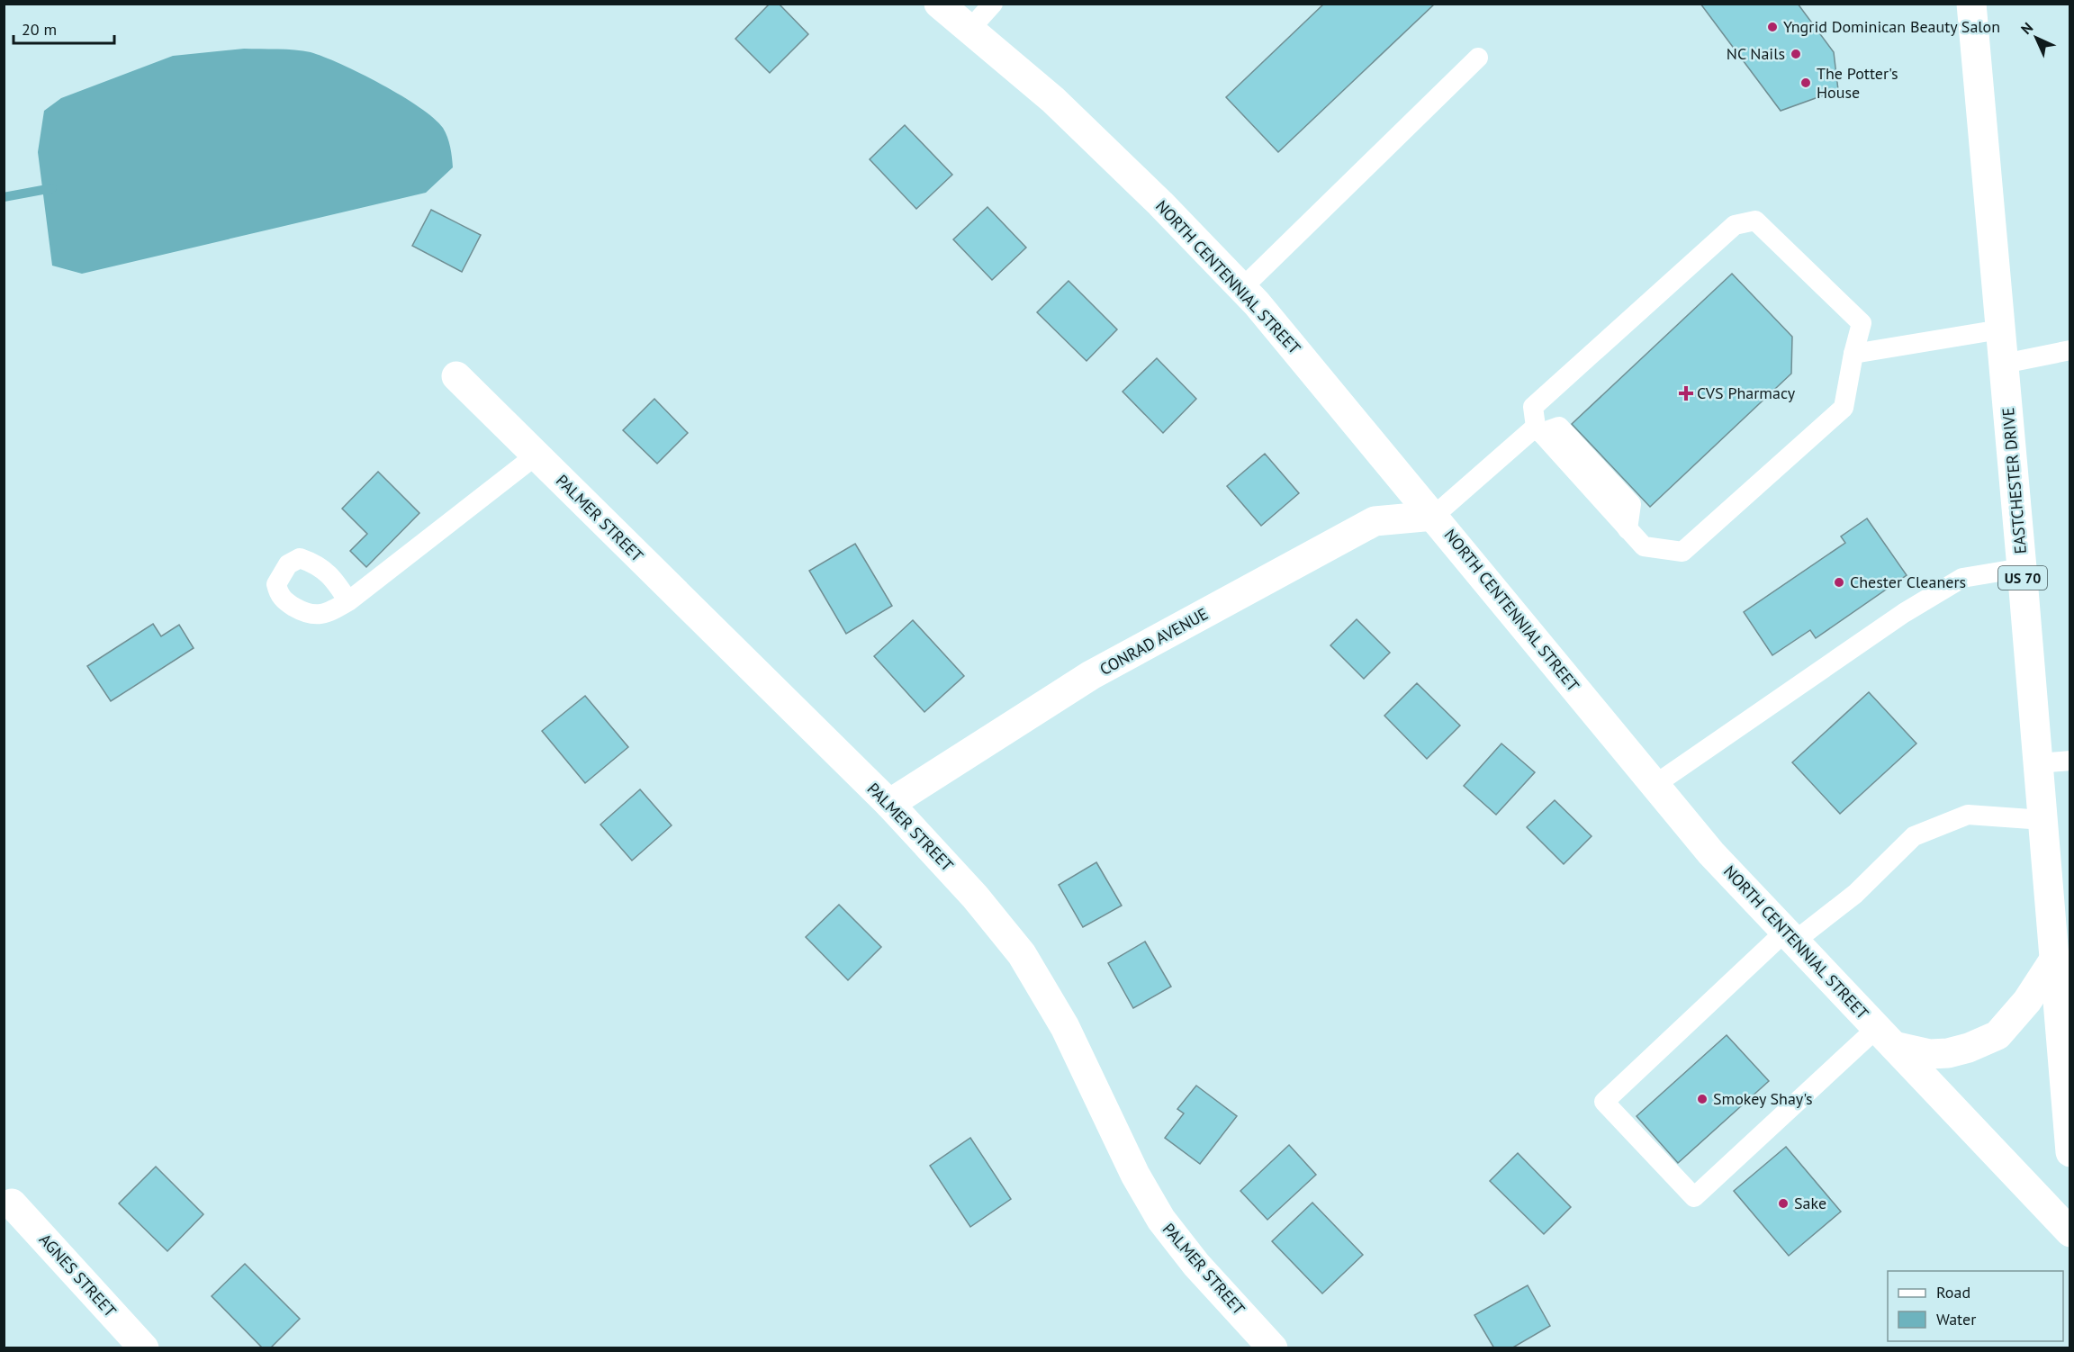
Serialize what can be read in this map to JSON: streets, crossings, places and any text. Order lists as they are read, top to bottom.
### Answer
{
  "streets": {
    "street": [
      "NORTH CENTENNIAL STREET",
      "EASTCHESTER DRIVE",
      "PALMER STREET",
      "US 70",
      "CONRAD AVENUE",
      "AGNES STREET"
    ]
  },
  "crossings": [
    ["NORTH CENTENNIAL STREET", "CONRAD AVENUE"],
    ["PALMER STREET", "CONRAD AVENUE"]
  ],
  "places": {
    "other": [
      "Yngrid Dominican Beauty Salon",
      "NC Nails",
      "The Potter's House",
      "Chester Cleaners",
      "Smokey Shay's",
      "Sake"
    ],
    "health": ["CVS Pharmacy"]
  },
  "legend": ["Road", "Water"],
  "scale_bar": "20 m",
  "north": "top left"
}
